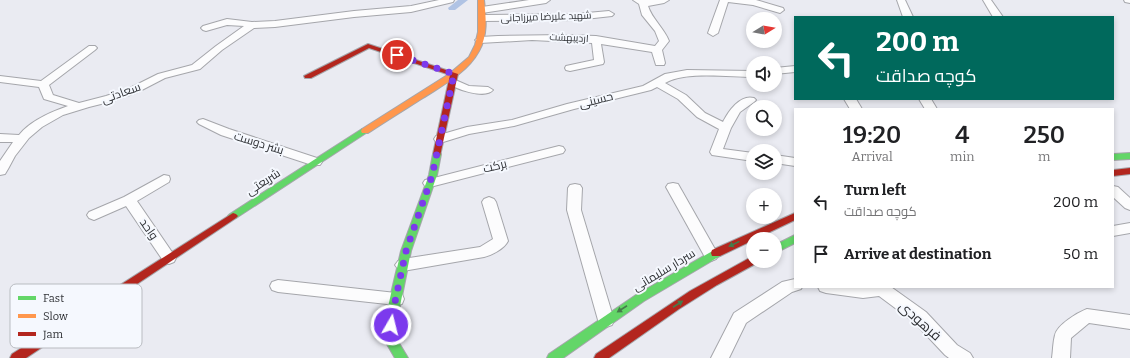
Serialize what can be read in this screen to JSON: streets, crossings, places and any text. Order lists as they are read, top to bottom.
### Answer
{
  "streets": {
    "street": [
      "شهید علیرضا میرزاجانی",
      "اردیبهشت",
      "سعادتی",
      "حسینی",
      "بشر دوست",
      "برکت",
      "شریعتی",
      "واحد",
      "سردار سلیمانی",
      "فرهودی"
    ]
  },
  "crossings": [
    ["شهید علیرضا میرزاجانی", "شریعتی"],
    ["اردیبهشت", "شریعتی"],
    ["بشر دوست", "شریعتی"],
    ["شریعتی", "واحد"]
  ],
  "legend": ["Fast", "Slow", "Jam"],
  "north": "right",
  "page": {
    "map_buttons": ["+", "−"],
    "turn": ["200 m", "کوچه صداقت"],
    "eta": [
      "19:20",
      "Arrival",
      "4",
      "min",
      "250",
      "m"
    ],
    "list": [
      {
        "name": "Turn left",
        "note": "کوچه صداقت",
        "value": "200 m"
      },
      {
        "name": "Arrive at destination",
        "value": "50 m"
      }
    ]
  }
}
